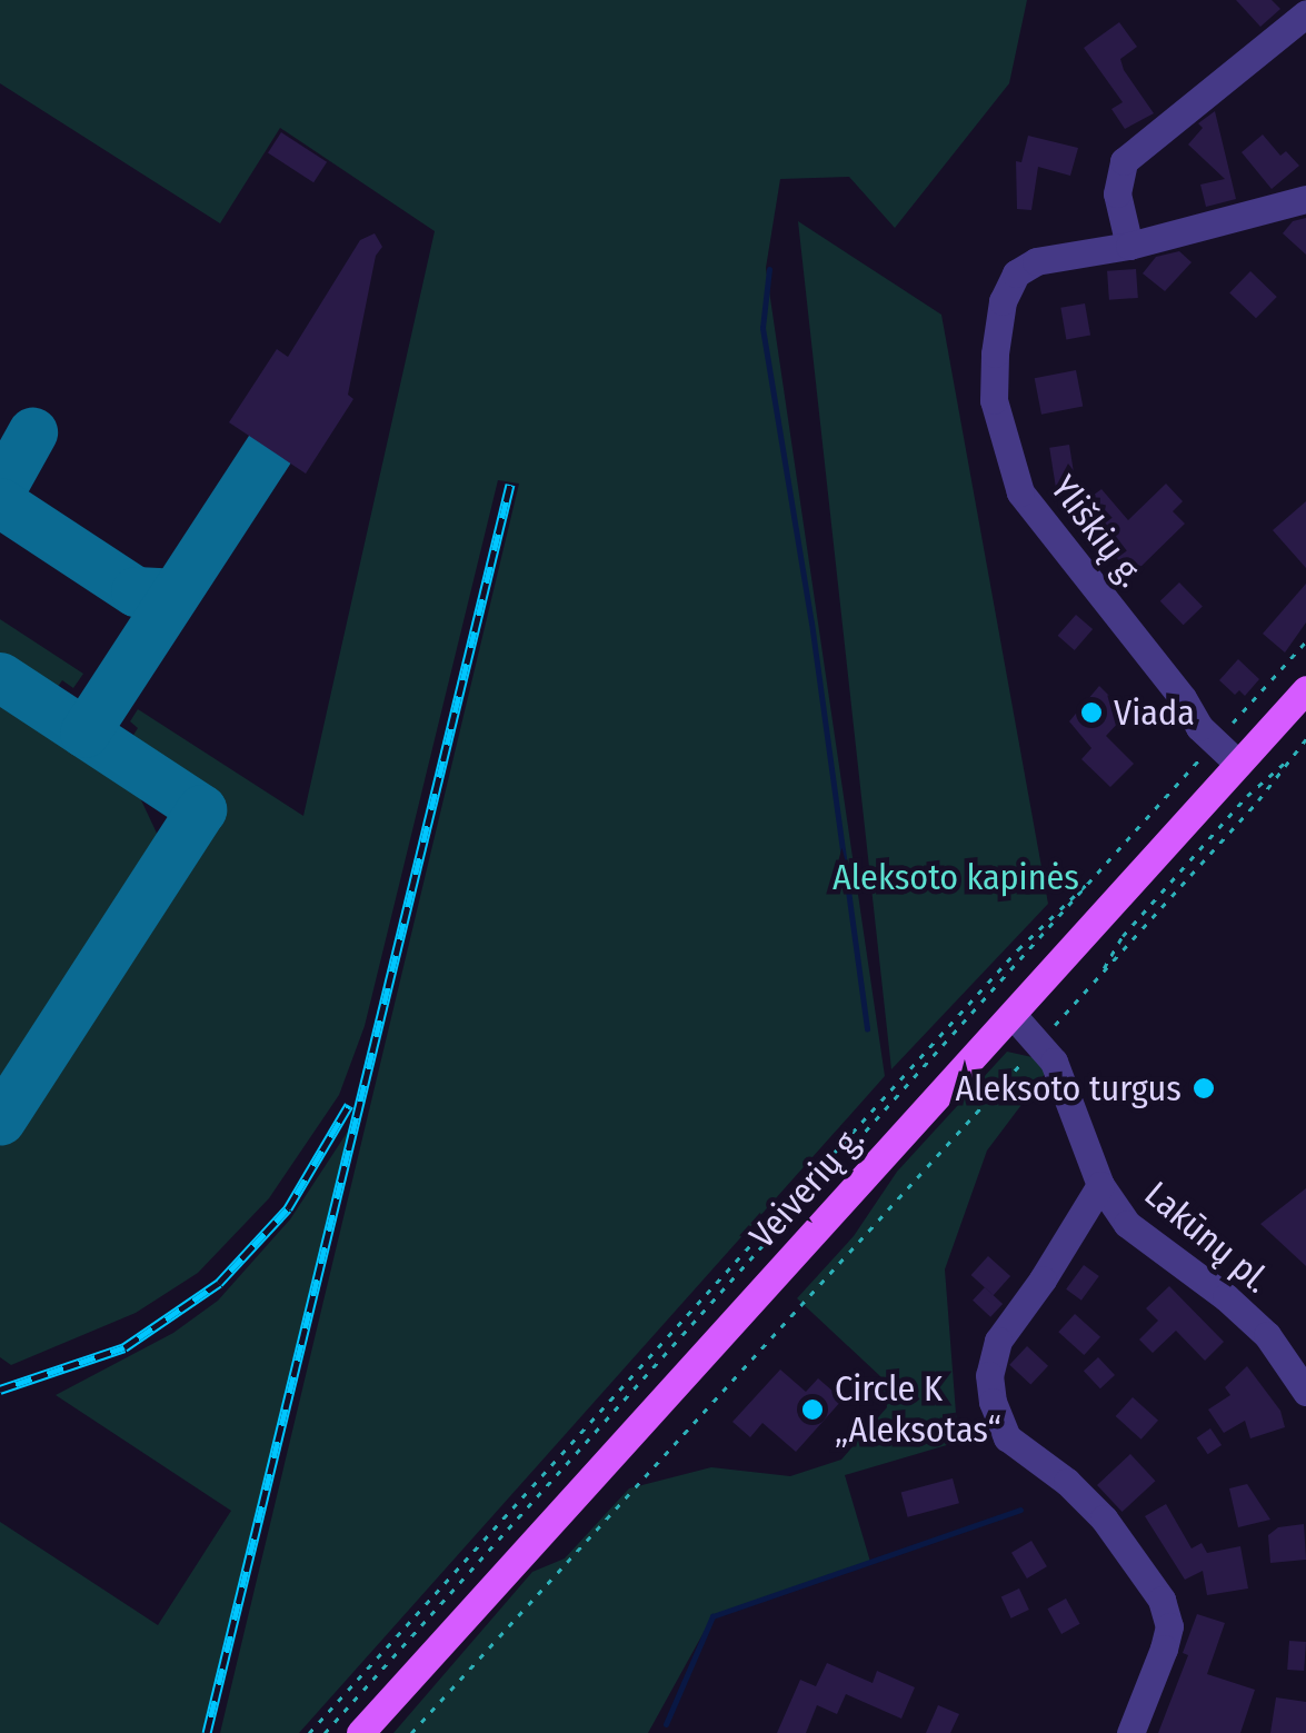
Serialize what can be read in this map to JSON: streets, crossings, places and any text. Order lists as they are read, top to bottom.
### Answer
{
  "streets": {
    "main road": ["Veiverių g."],
    "street": ["Yliškių g.", "Lakūnų pl."]
  },
  "crossings": [
    ["Yliškių g.", "Veiverių g."],
    ["Veiverių g.", "Lakūnų pl."]
  ],
  "parks": ["Aleksoto kapinės"],
  "places": ["Viada", "Aleksoto turgus", "Circle K „Aleksotas“"]
}
